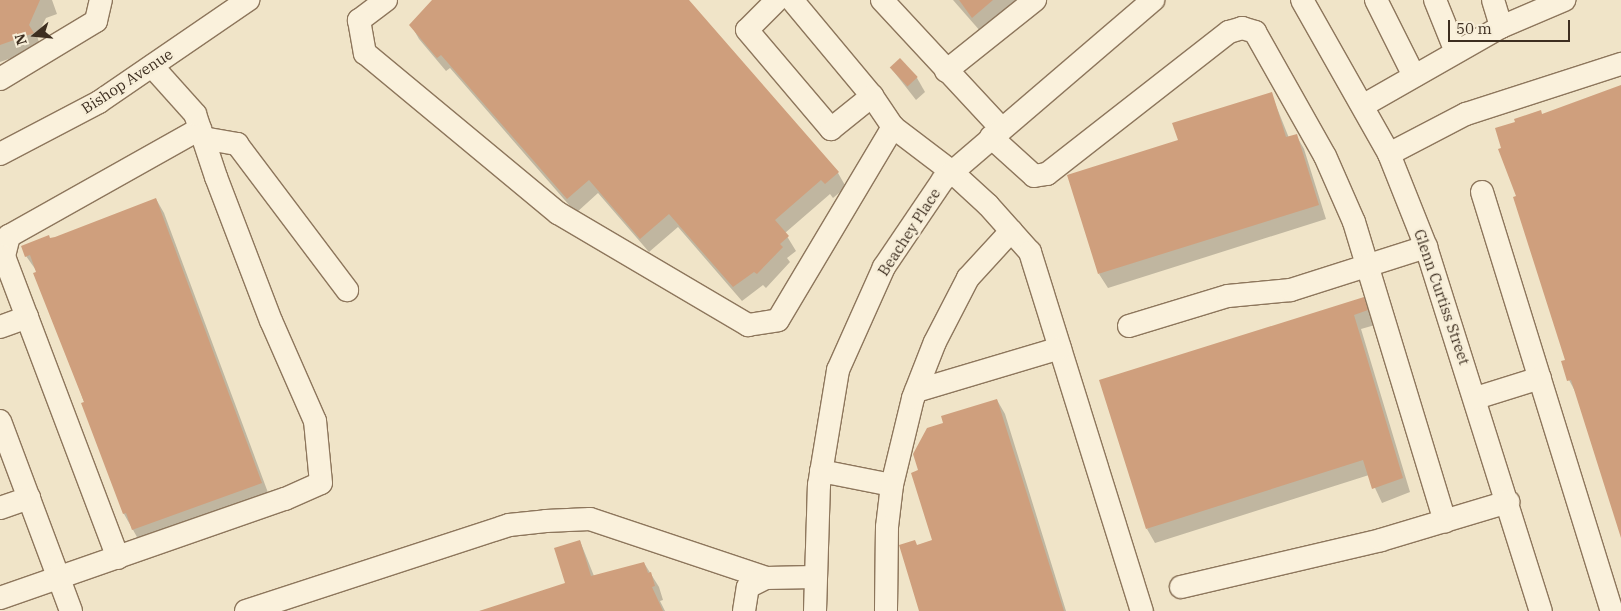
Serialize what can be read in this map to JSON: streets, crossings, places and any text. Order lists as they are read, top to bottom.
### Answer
{
  "streets": {
    "street": ["Bishop Avenue", "Beachey Place", "Glenn Curtiss Street"]
  },
  "scale_bar": "50 m",
  "north": "left"
}
